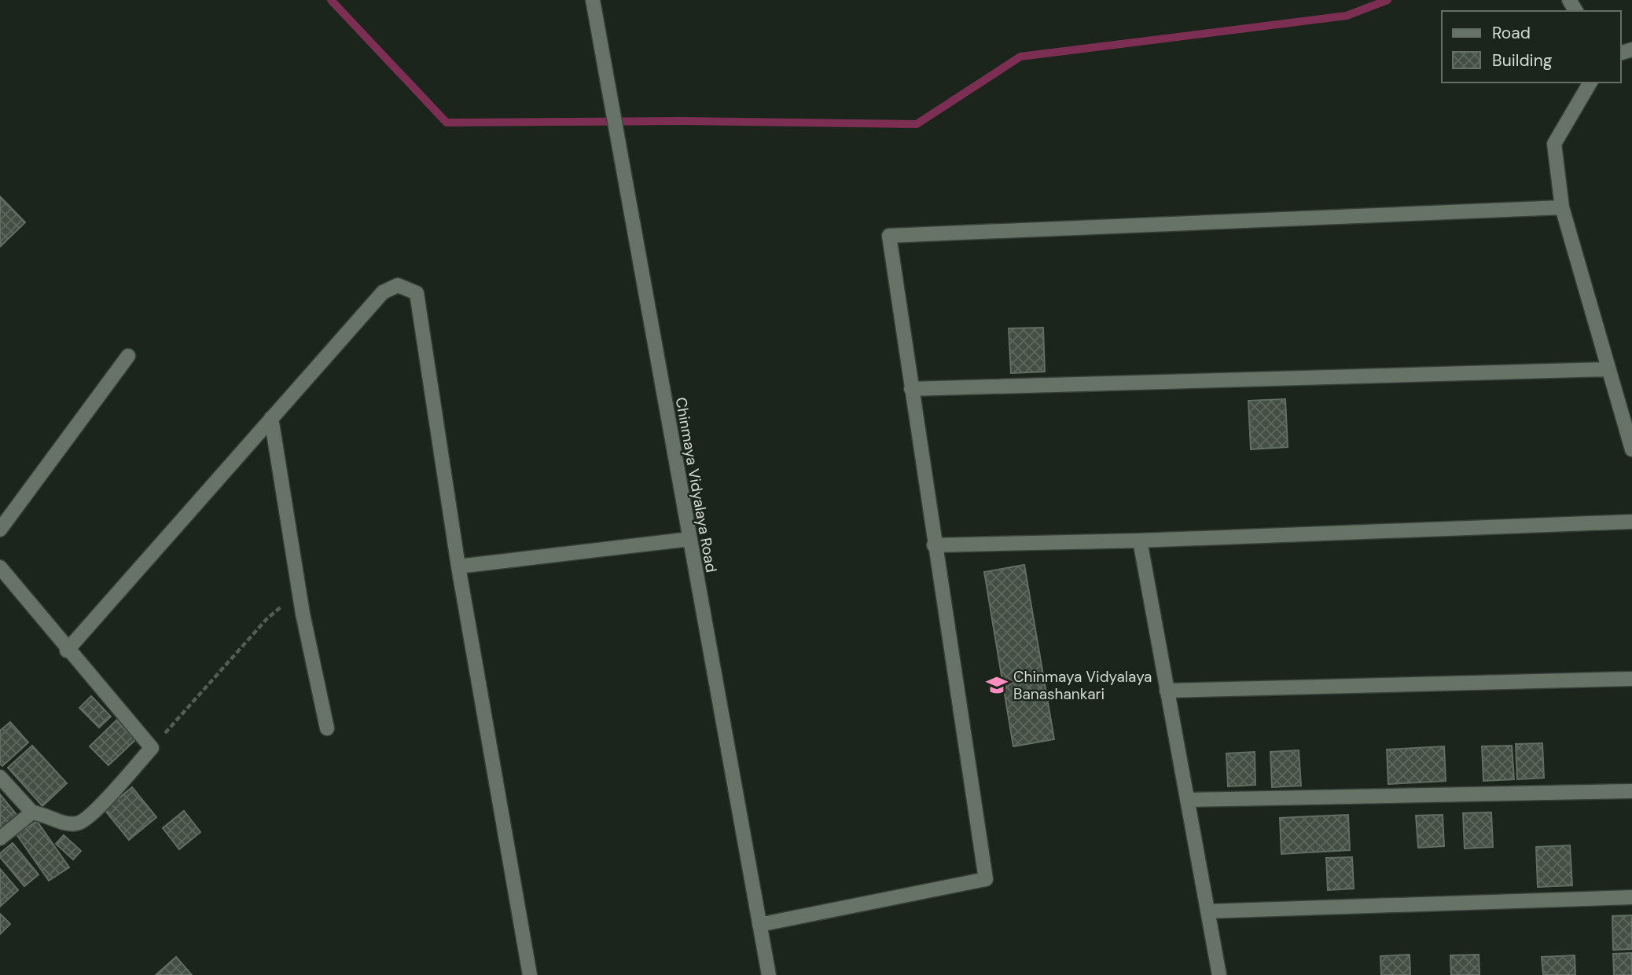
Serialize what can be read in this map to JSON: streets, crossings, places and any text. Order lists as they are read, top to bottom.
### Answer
{
  "streets": {
    "street": ["Chinmaya Vidyalaya Road"]
  },
  "places": {
    "school or university": ["Chinmaya Vidyalaya Banashankari"]
  },
  "legend": ["Road", "Building"]
}
